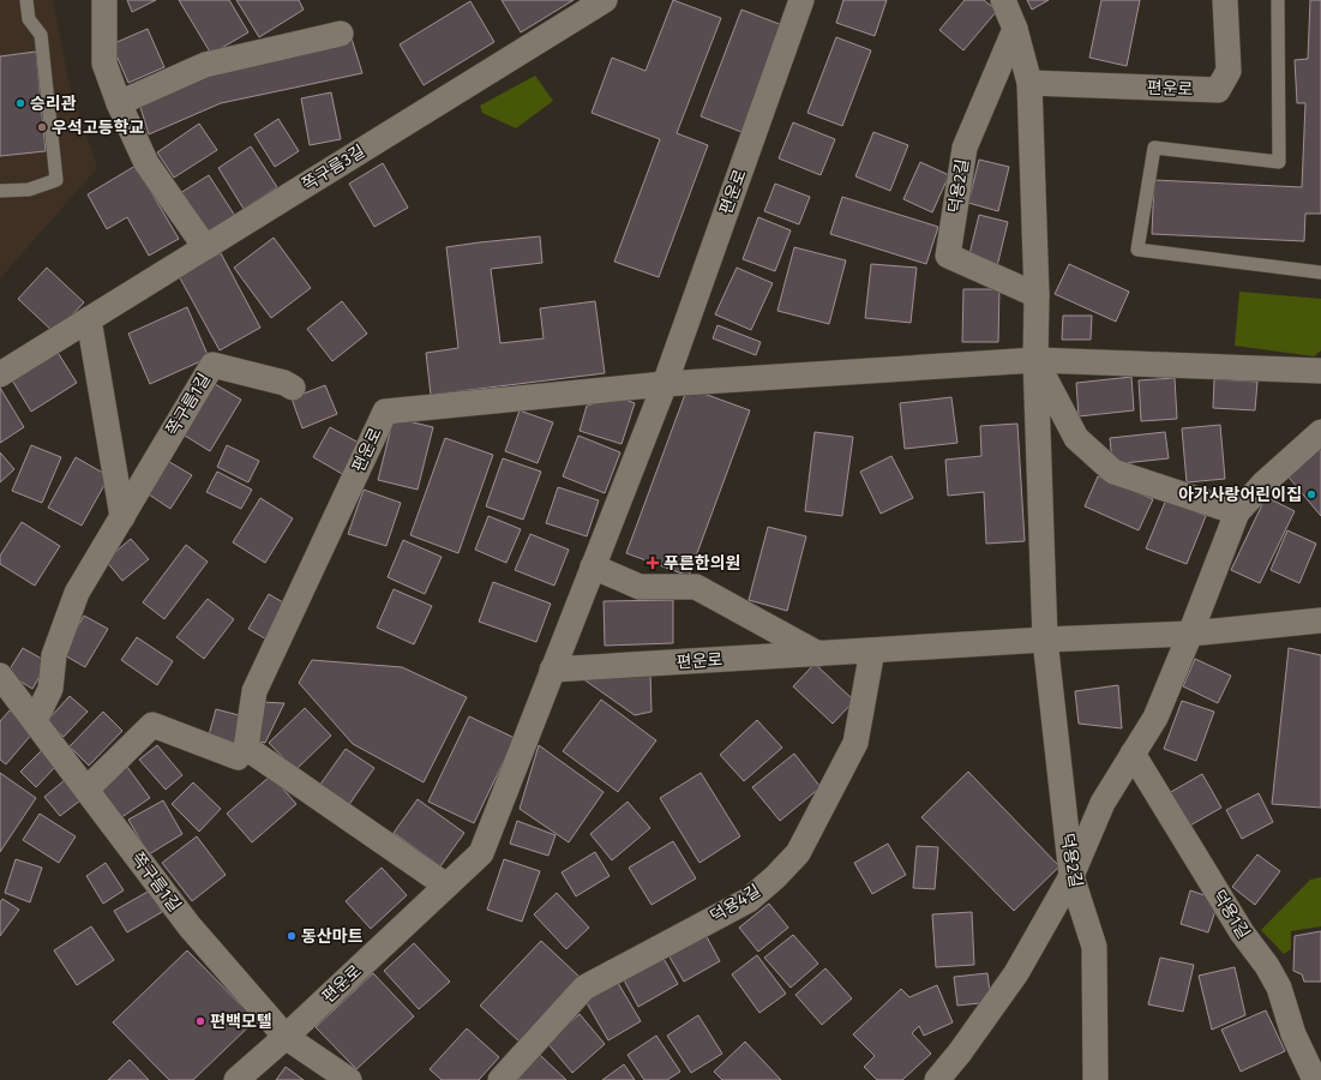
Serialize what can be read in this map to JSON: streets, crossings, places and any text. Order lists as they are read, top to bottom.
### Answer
{
  "streets": {
    "street": [
      "편운로",
      "쪽구름3길",
      "덕용2길",
      "쪽구름1길",
      "덕용4길",
      "덕용1길"
    ]
  },
  "crossings": [
    ["편운로", "덕용2길"],
    ["편운로", "쪽구름1길"],
    ["편운로", "덕용4길"]
  ],
  "places": {
    "other": [
      "승리관",
      "우석고등학교",
      "아가사랑어린이집",
      "동산마트",
      "편백모텔"
    ],
    "health": ["푸른한의원"]
  }
}
